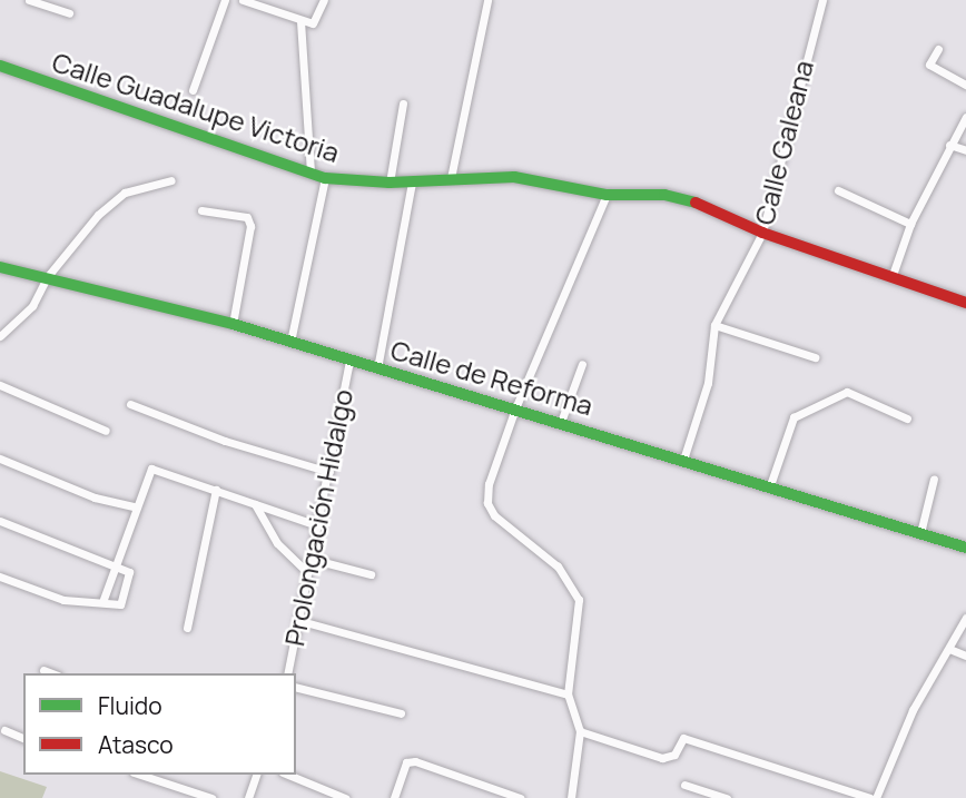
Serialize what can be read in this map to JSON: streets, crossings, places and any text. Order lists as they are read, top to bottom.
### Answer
{
  "streets": {
    "main road": ["Calle Guadalupe Victoria", "Calle de Reforma"],
    "street": ["Calle Galeana", "Prolongación Hidalgo"]
  },
  "crossings": [
    ["Calle Guadalupe Victoria", "Calle Galeana"],
    ["Calle Galeana", "Calle de Reforma"],
    ["Calle de Reforma", "Prolongación Hidalgo"]
  ],
  "legend": ["Fluido", "Atasco"]
}
